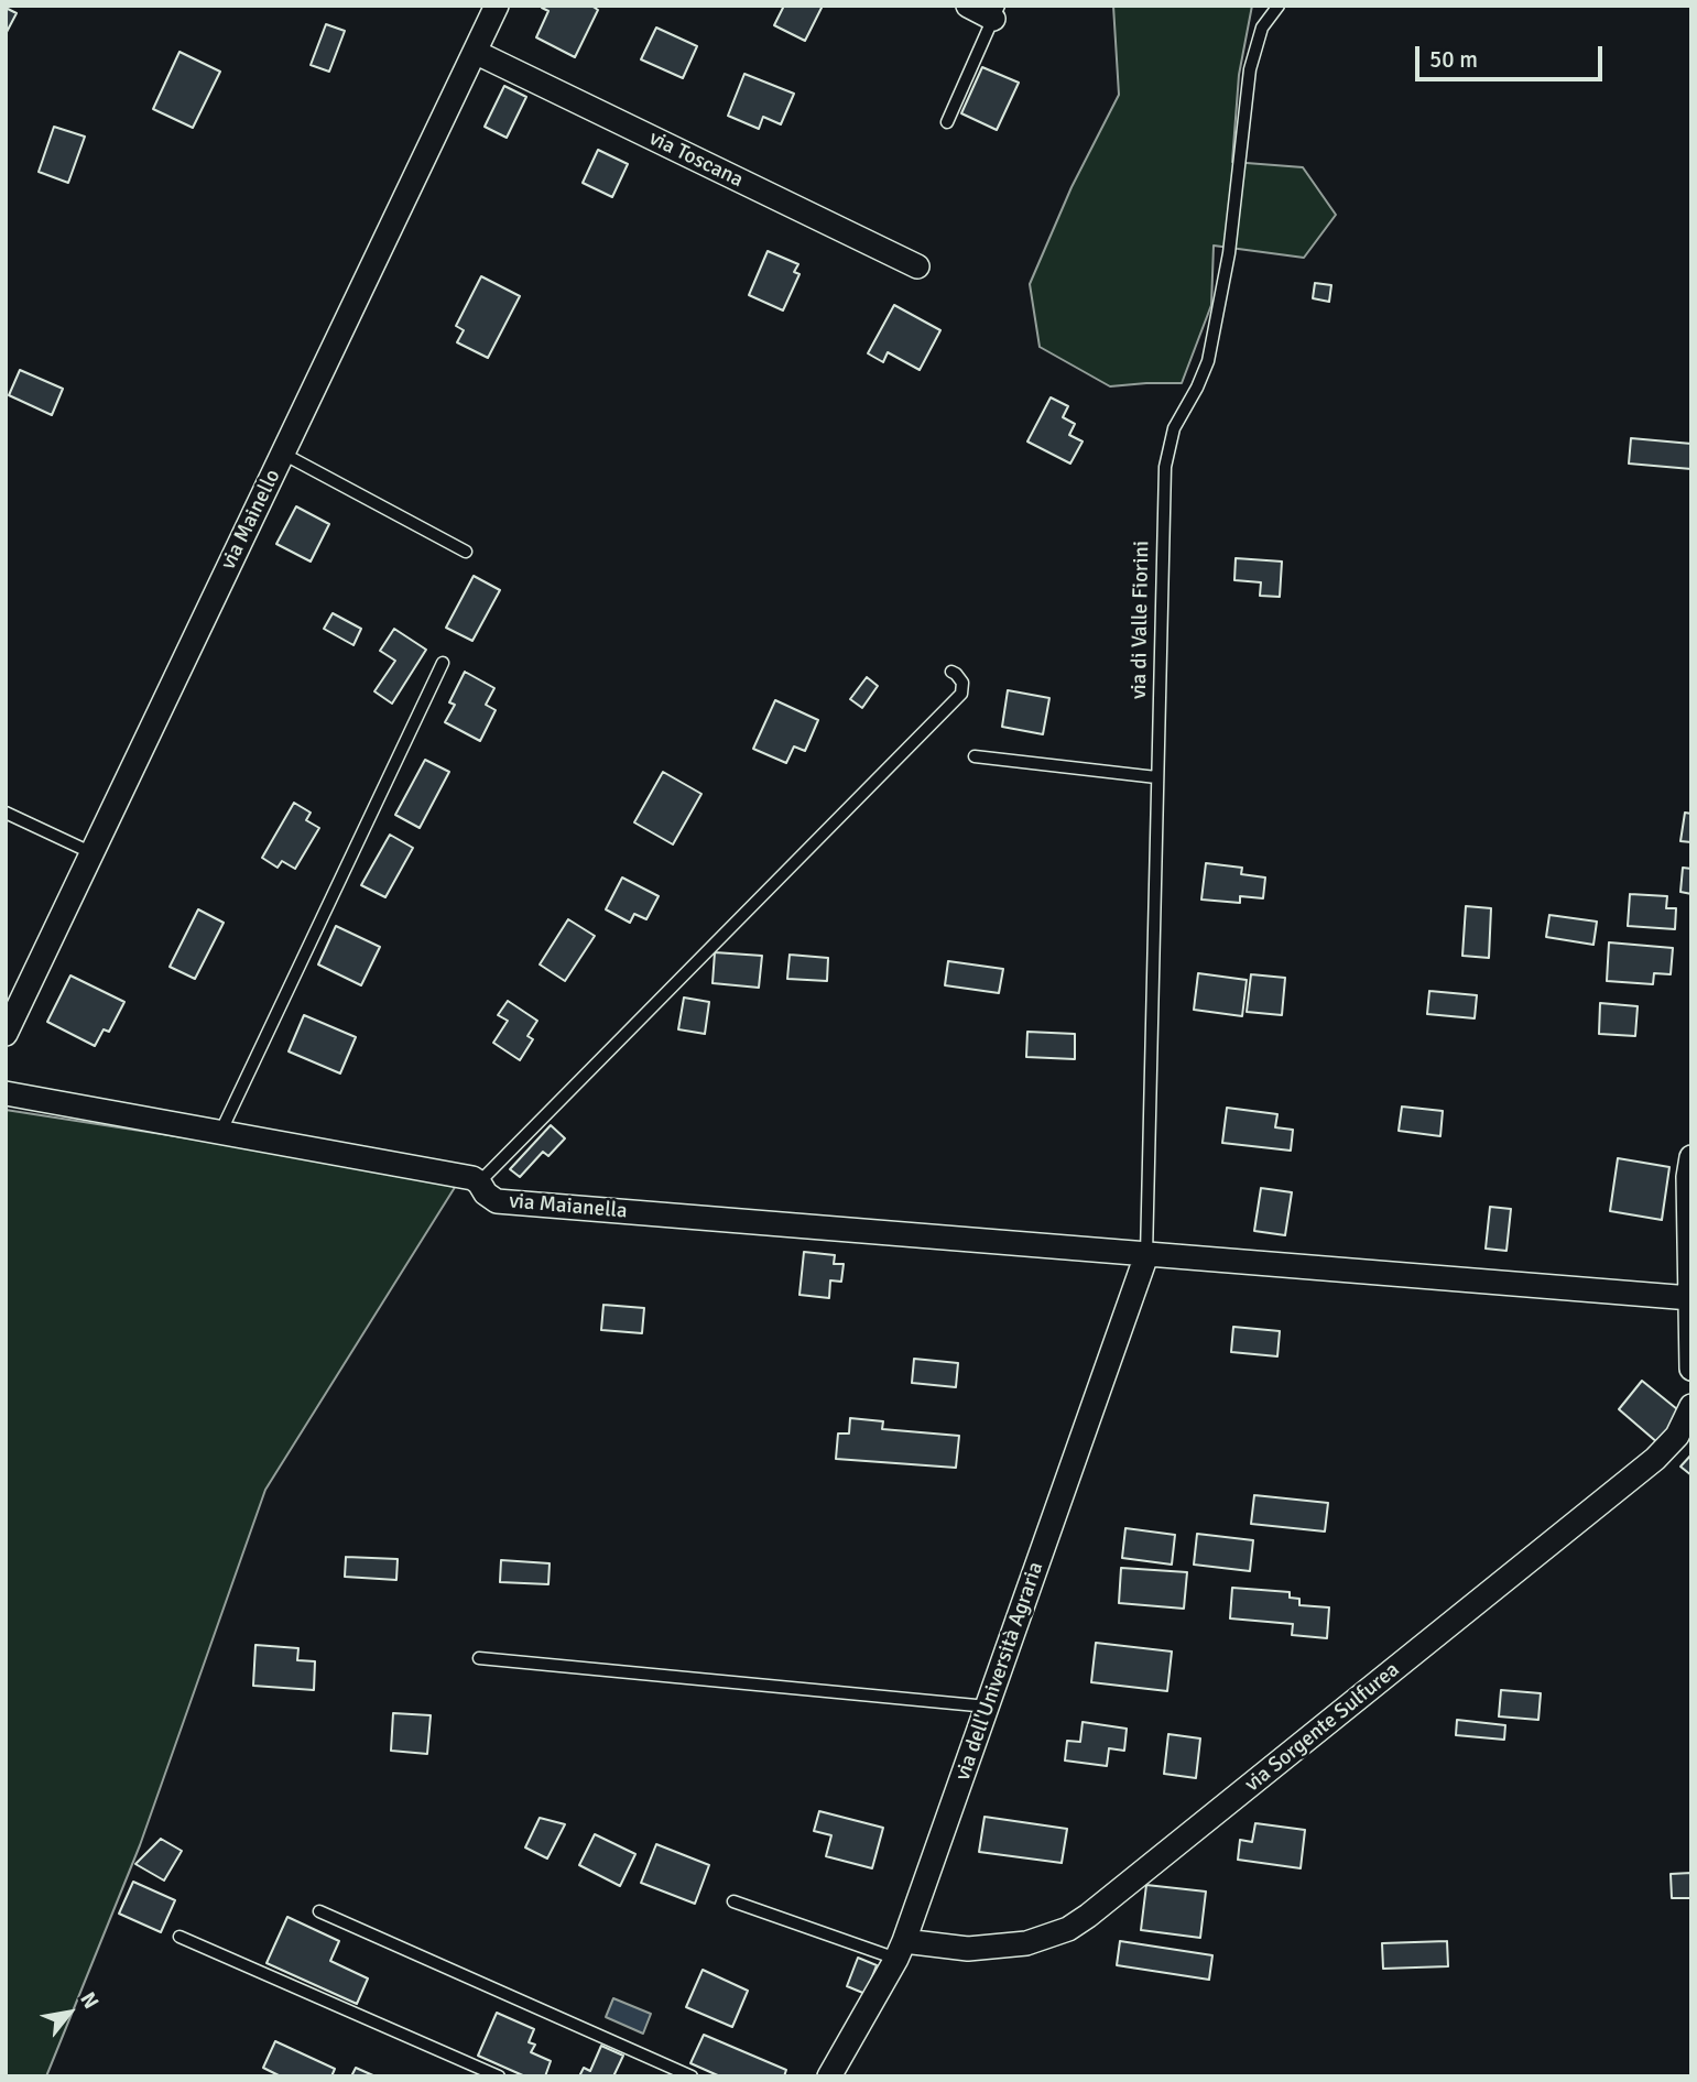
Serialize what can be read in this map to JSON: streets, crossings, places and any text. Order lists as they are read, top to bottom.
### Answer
{
  "streets": {
    "street": [
      "via Toscana",
      "via Mainello",
      "via Maianella",
      "via dell'Università Agraria",
      "via Sorgente Sulfurea"
    ],
    "lane": ["via di Valle Fiorini"]
  },
  "crossings": [
    ["via Toscana", "via Mainello"],
    ["via di Valle Fiorini", "via Maianella"],
    ["via di Valle Fiorini", "via dell'Università Agraria"],
    ["via Maianella", "via dell'Università Agraria"],
    ["via dell'Università Agraria", "via Sorgente Sulfurea"]
  ],
  "scale_bar": "50 m",
  "north": "top right"
}
